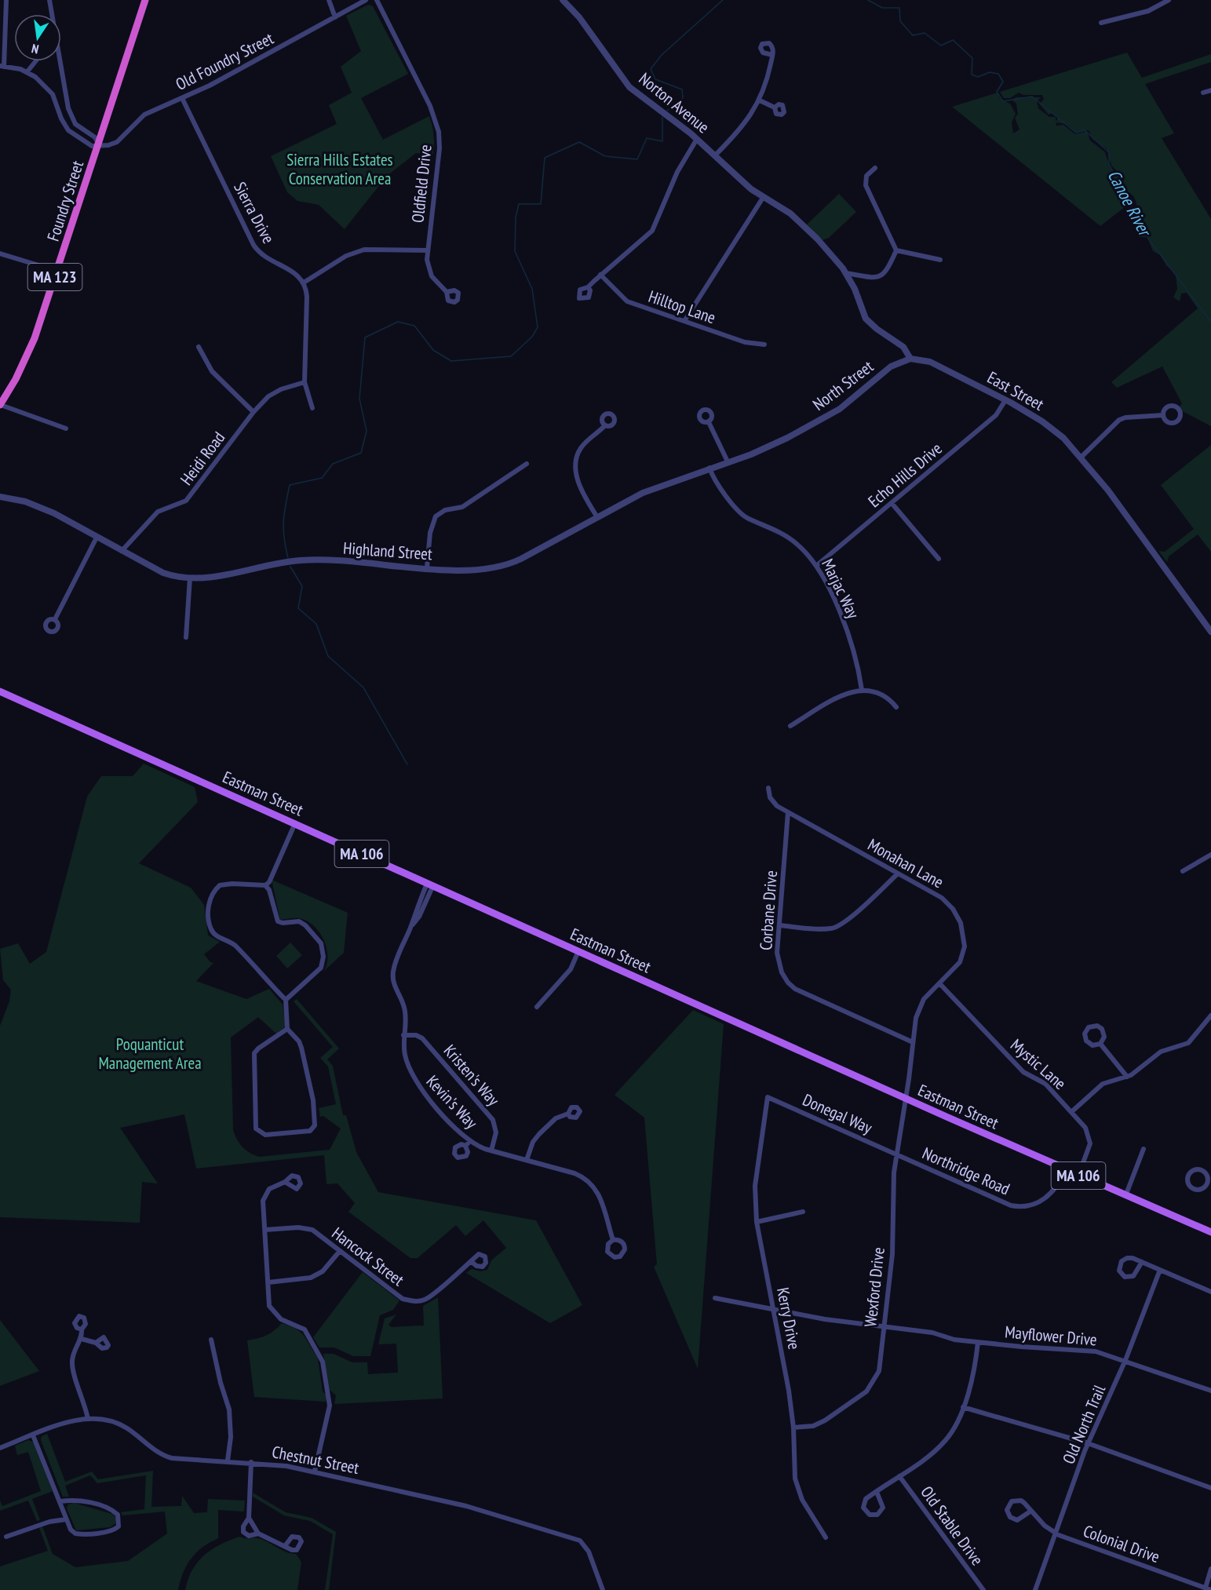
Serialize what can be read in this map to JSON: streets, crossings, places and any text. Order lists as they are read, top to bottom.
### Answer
{
  "streets": {
    "highway": ["Foundry Street", "MA 123"],
    "main road": ["Eastman Street", "MA 106"],
    "street": [
      "Old Foundry Street",
      "Norton Avenue",
      "Oldfield Drive",
      "Sierra Drive",
      "Hilltop Lane",
      "North Street",
      "East Street",
      "Heidi Road",
      "Echo Hills Drive",
      "Highland Street",
      "Marjac Way",
      "Monahan Lane",
      "Corbane Drive",
      "Mystic Lane",
      "Kristen's Way",
      "Kevin's Way",
      "Donegal Way",
      "Northridge Road",
      "Hancock Street",
      "Wexford Drive",
      "Kerry Drive",
      "Mayflower Drive",
      "Old North Trail",
      "Chestnut Street",
      "Old Stable Drive",
      "Colonial Drive"
    ]
  },
  "crossings": [
    ["Old Foundry Street", "Foundry Street"],
    ["Old Foundry Street", "Sierra Drive"],
    ["North Street", "East Street"],
    ["North Street", "Highland Street"],
    ["East Street", "Echo Hills Drive"],
    ["Heidi Road", "Highland Street"],
    ["Echo Hills Drive", "Marjac Way"],
    ["Highland Street", "Marjac Way"],
    ["Eastman Street", "Monahan Lane"],
    ["Eastman Street", "Mystic Lane"],
    ["Eastman Street", "Kevin's Way"],
    ["Eastman Street", "Northridge Road"],
    ["Eastman Street", "Wexford Drive"],
    ["Monahan Lane", "Corbane Drive"],
    ["Monahan Lane", "Mystic Lane"],
    ["Monahan Lane", "Wexford Drive"],
    ["Kristen's Way", "Kevin's Way"],
    ["Donegal Way", "Northridge Road"],
    ["Donegal Way", "Wexford Drive"],
    ["Donegal Way", "Kerry Drive"],
    ["Northridge Road", "Wexford Drive"],
    ["Wexford Drive", "Kerry Drive"],
    ["Wexford Drive", "Mayflower Drive"],
    ["Kerry Drive", "Mayflower Drive"],
    ["Mayflower Drive", "Old North Trail"],
    ["Old North Trail", "Colonial Drive"]
  ],
  "water": ["Canoe River"],
  "parks": ["Sierra Hills Estates Conservation Area", "Poquanticut Management Area"],
  "north": "bottom"
}
